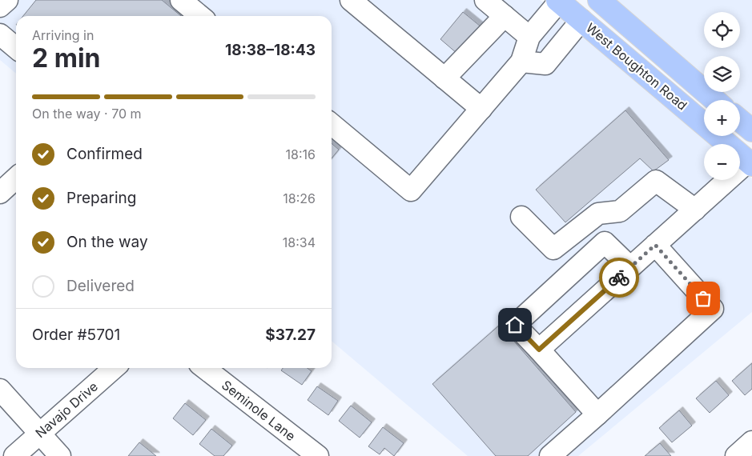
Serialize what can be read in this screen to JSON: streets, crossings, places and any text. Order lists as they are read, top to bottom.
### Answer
{
  "streets": {
    "main road": ["West Boughton Road"],
    "street": ["Navajo Drive", "Seminole Lane"]
  },
  "page": {
    "map_buttons": ["+", "−"],
    "heading": ["2 min", "Arriving in", "18:38–18:43"],
    "panel": ["Order #5701", "$37.27"],
    "bar": "On the way · 70 m",
    "list": [
      ["Confirmed", "18:16"],
      ["Preparing", "18:26"],
      ["On the way", "18:34"],
      "Delivered"
    ]
  }
}
